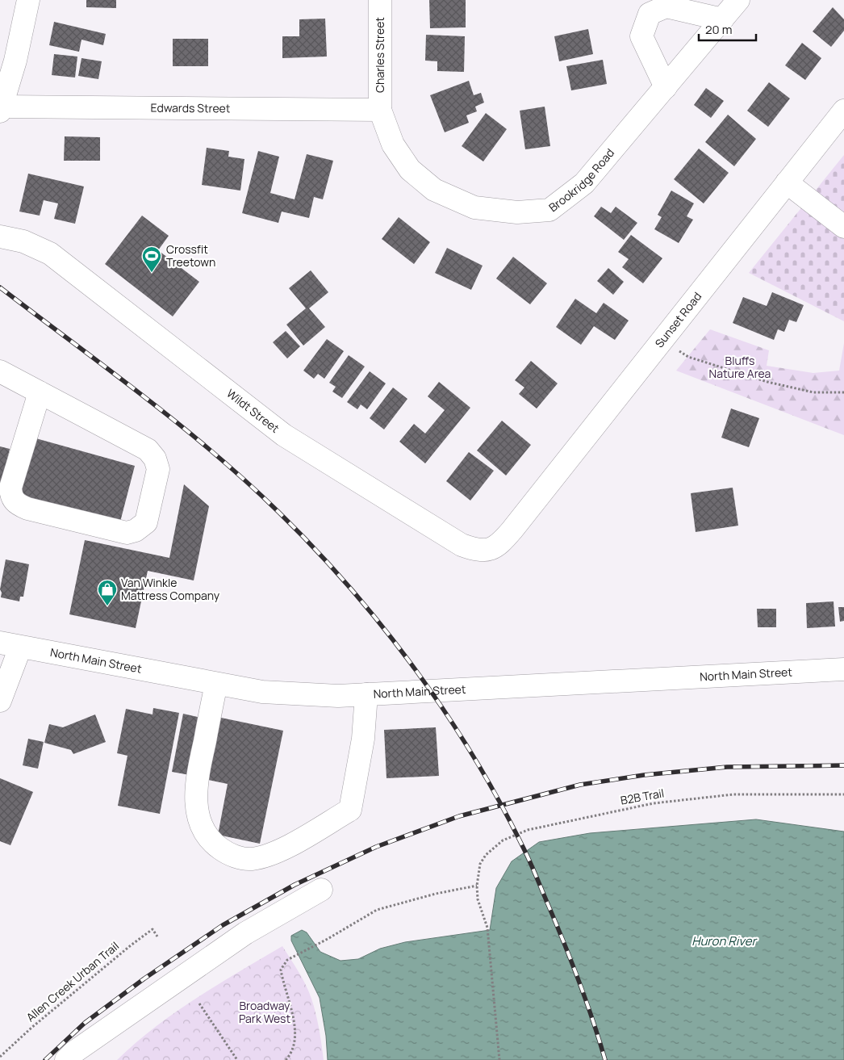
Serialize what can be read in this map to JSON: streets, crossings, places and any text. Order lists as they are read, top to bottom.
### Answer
{
  "streets": {
    "street": [
      "Charles Street",
      "Edwards Street",
      "Brookridge Road",
      "Sunset Road",
      "Wildt Street",
      "North Main Street"
    ],
    "path": ["B2B Trail", "Allen Creek Urban Trail"]
  },
  "crossings": [
    ["Charles Street", "Edwards Street"],
    ["Charles Street", "Brookridge Road"],
    ["Edwards Street", "Brookridge Road"],
    ["Sunset Road", "Wildt Street"]
  ],
  "water": ["Huron River"],
  "parks": ["Bluffs Nature Area", "Broadway Park West"],
  "places": {
    "sports": ["Crossfit Treetown"],
    "shop": ["Van Winkle Mattress Company"]
  },
  "scale_bar": "20 m"
}
